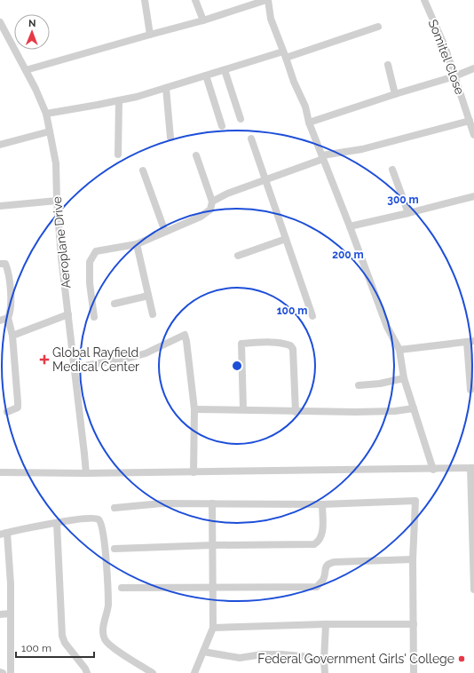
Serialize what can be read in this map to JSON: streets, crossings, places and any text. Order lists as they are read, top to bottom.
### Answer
{
  "streets": {
    "street": ["Somitel Close", "Aeroplane Drive"]
  },
  "places": {
    "health": ["Global Rayfield Medical Center"],
    "other": ["Federal Government Girls' College"]
  },
  "scale_bar": "100 m",
  "north": "top",
  "rings": ["300 m", "200 m", "100 m"]
}
